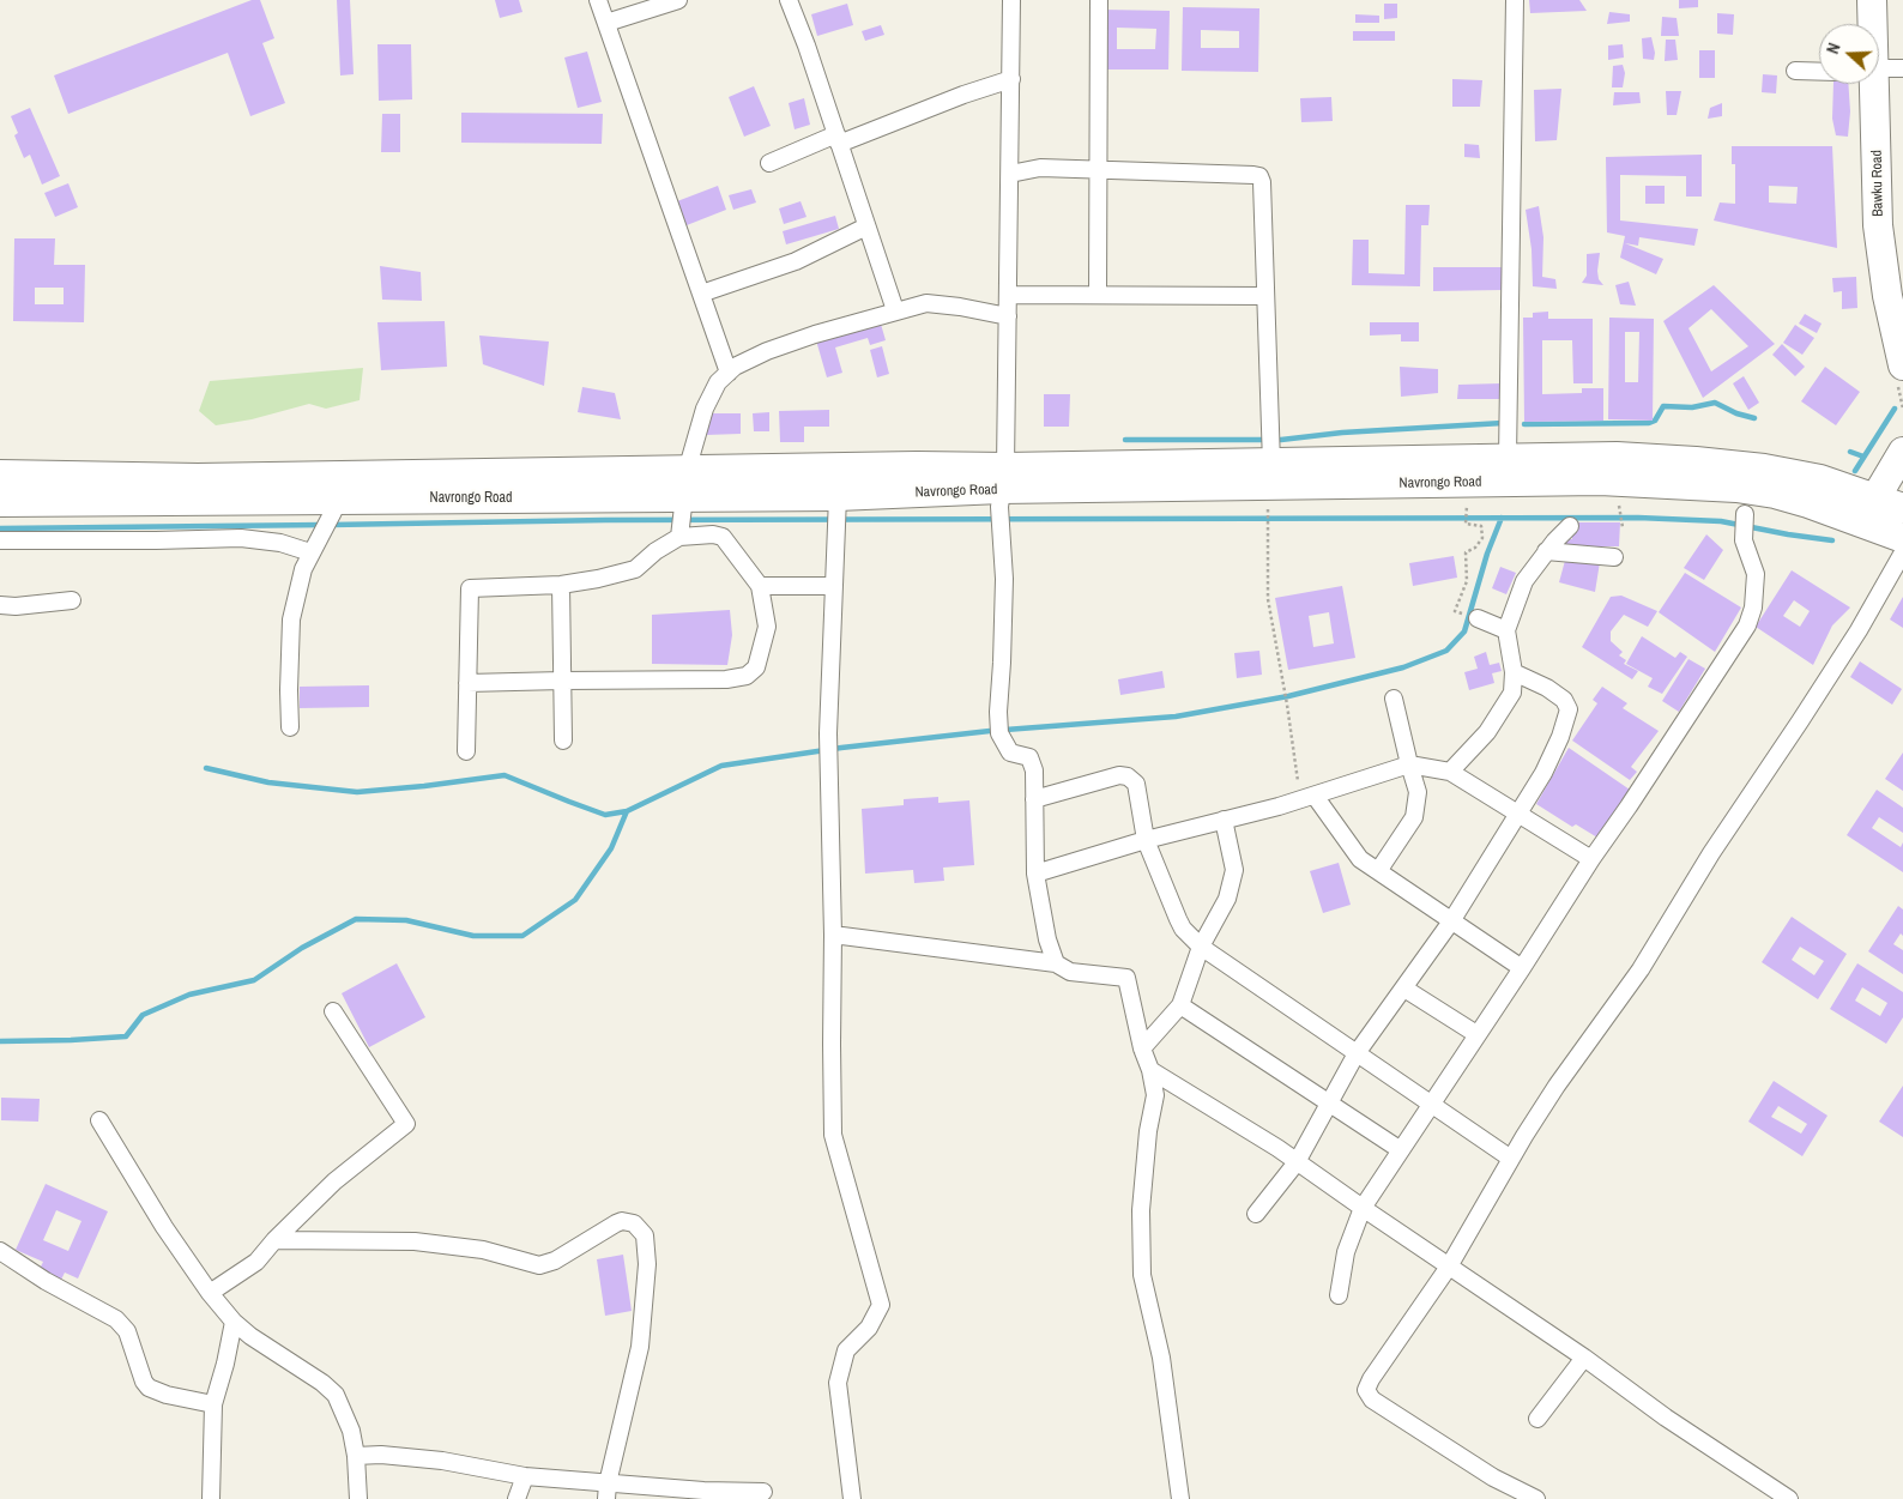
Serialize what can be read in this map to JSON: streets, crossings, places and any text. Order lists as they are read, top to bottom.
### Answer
{
  "streets": {
    "highway": ["Bawku Road", "Navrongo Road"]
  },
  "north": "left"
}
